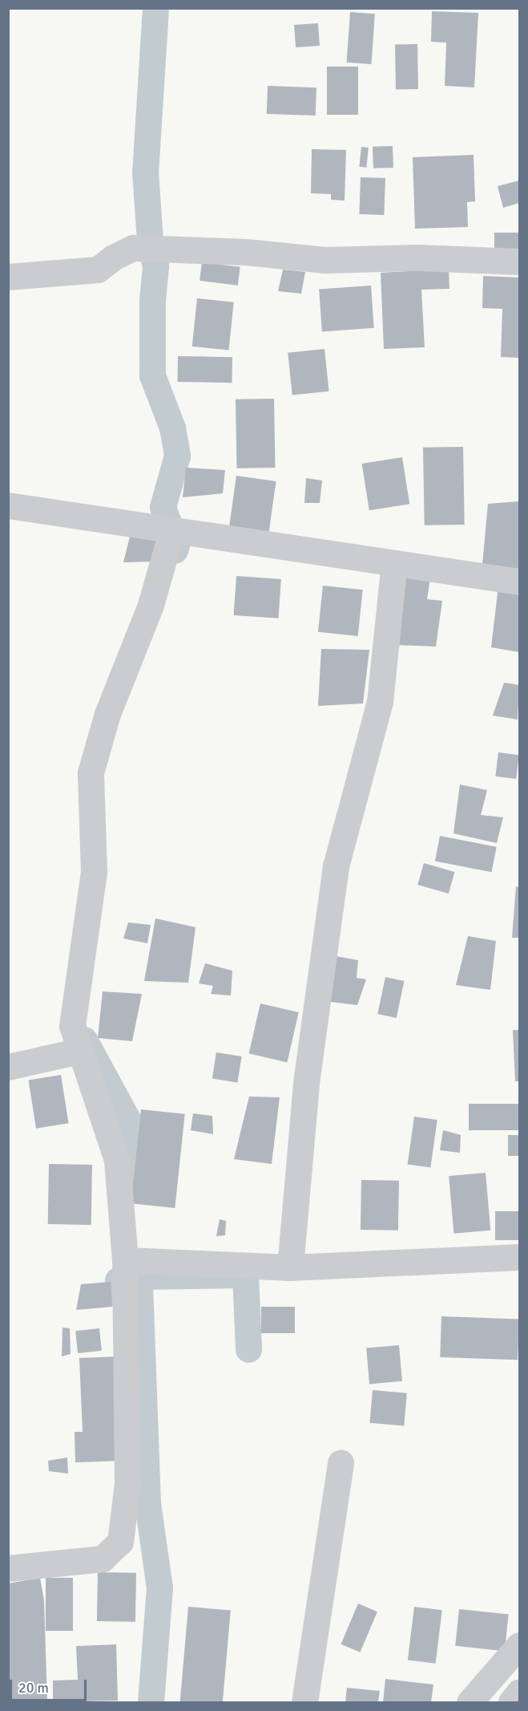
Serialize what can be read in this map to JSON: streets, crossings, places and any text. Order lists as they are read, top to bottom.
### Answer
{
  "scale_bar": "20 m"
}
